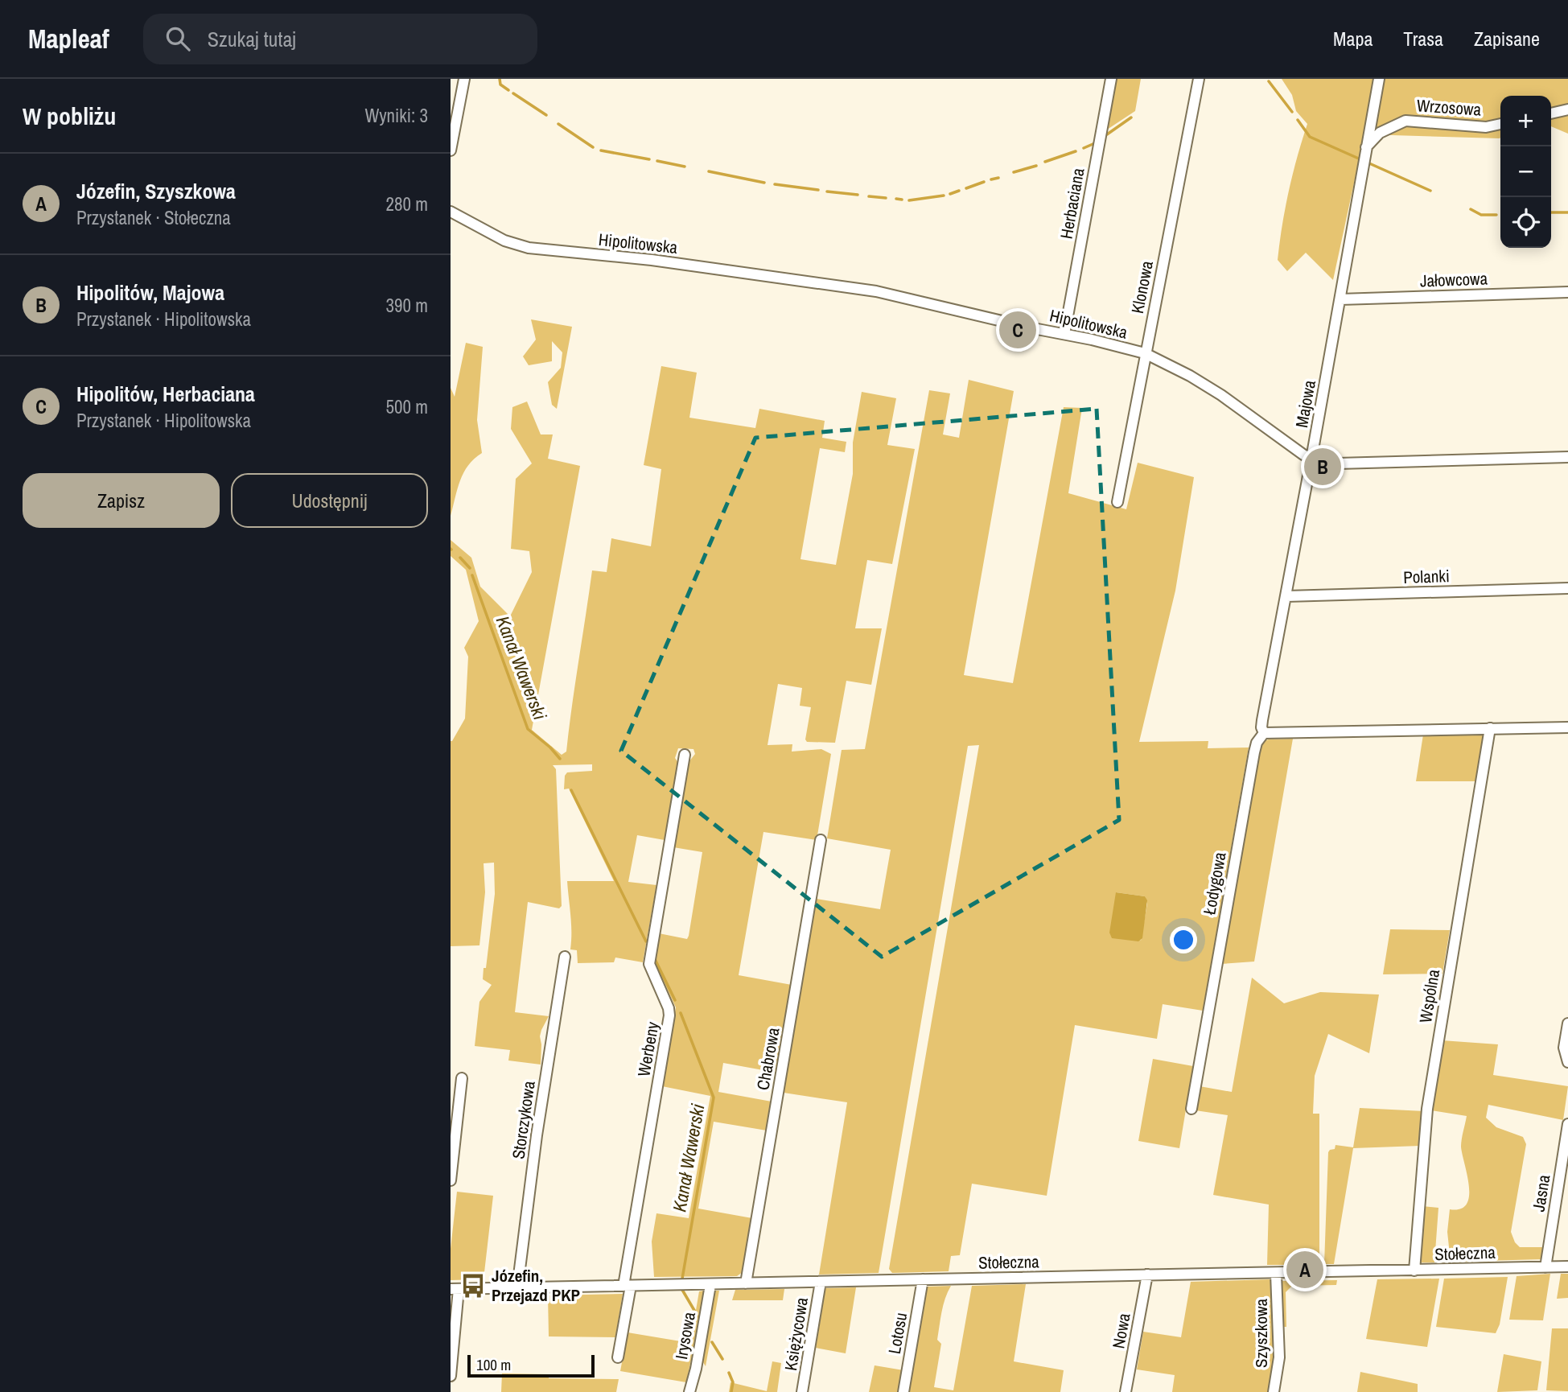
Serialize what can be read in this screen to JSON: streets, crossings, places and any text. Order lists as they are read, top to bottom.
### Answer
{
  "streets": {
    "street": [
      "Wrzosowa",
      "Herbaciana",
      "Hipolitowska",
      "Jałowcowa",
      "Klonowa",
      "Majowa",
      "Polanki",
      "Łodygowa",
      "Wspólna",
      "Werbeny",
      "Chabrowa",
      "Storczykowa",
      "Jasna",
      "Stołeczna",
      "Nowa",
      "Lotosu",
      "Szyszkowa",
      "Księżycowa",
      "Irysowa"
    ]
  },
  "crossings": [
    ["Wrzosowa", "Majowa"],
    ["Herbaciana", "Hipolitowska"],
    ["Hipolitowska", "Klonowa"],
    ["Hipolitowska", "Majowa"],
    ["Jałowcowa", "Majowa"],
    ["Majowa", "Polanki"],
    ["Majowa", "Łodygowa"],
    ["Wspólna", "Stołeczna"],
    ["Werbeny", "Stołeczna"],
    ["Chabrowa", "Stołeczna"],
    ["Storczykowa", "Stołeczna"],
    ["Jasna", "Stołeczna"],
    ["Stołeczna", "Nowa"],
    ["Stołeczna", "Lotosu"],
    ["Stołeczna", "Szyszkowa"],
    ["Stołeczna", "Księżycowa"],
    ["Stołeczna", "Irysowa"]
  ],
  "water": ["Kanał Wawerski"],
  "places": {
    "bus stop": ["Józefin, Przejazd PKP"]
  },
  "scale_bar": "100 m",
  "page": {
    "header": "Mapleaf",
    "search": "Szukaj tutaj",
    "nav": ["Mapa", "Trasa", "Zapisane"],
    "heading": ["W pobliżu", "Wyniki: 3"],
    "map_buttons": ["+", "−"],
    "list": [
      {
        "mark": "A",
        "name": "Józefin, Szyszkowa",
        "note": "Przystanek · Stołeczna",
        "value": "280 m"
      },
      {
        "mark": "B",
        "name": "Hipolitów, Majowa",
        "note": "Przystanek · Hipolitowska",
        "value": "390 m"
      },
      {
        "mark": "C",
        "name": "Hipolitów, Herbaciana",
        "note": "Przystanek · Hipolitowska",
        "value": "500 m"
      }
    ],
    "pins": ["C", "B", "A"],
    "buttons": ["Zapisz", "Udostępnij"],
    "scale": "100 m"
  }
}
